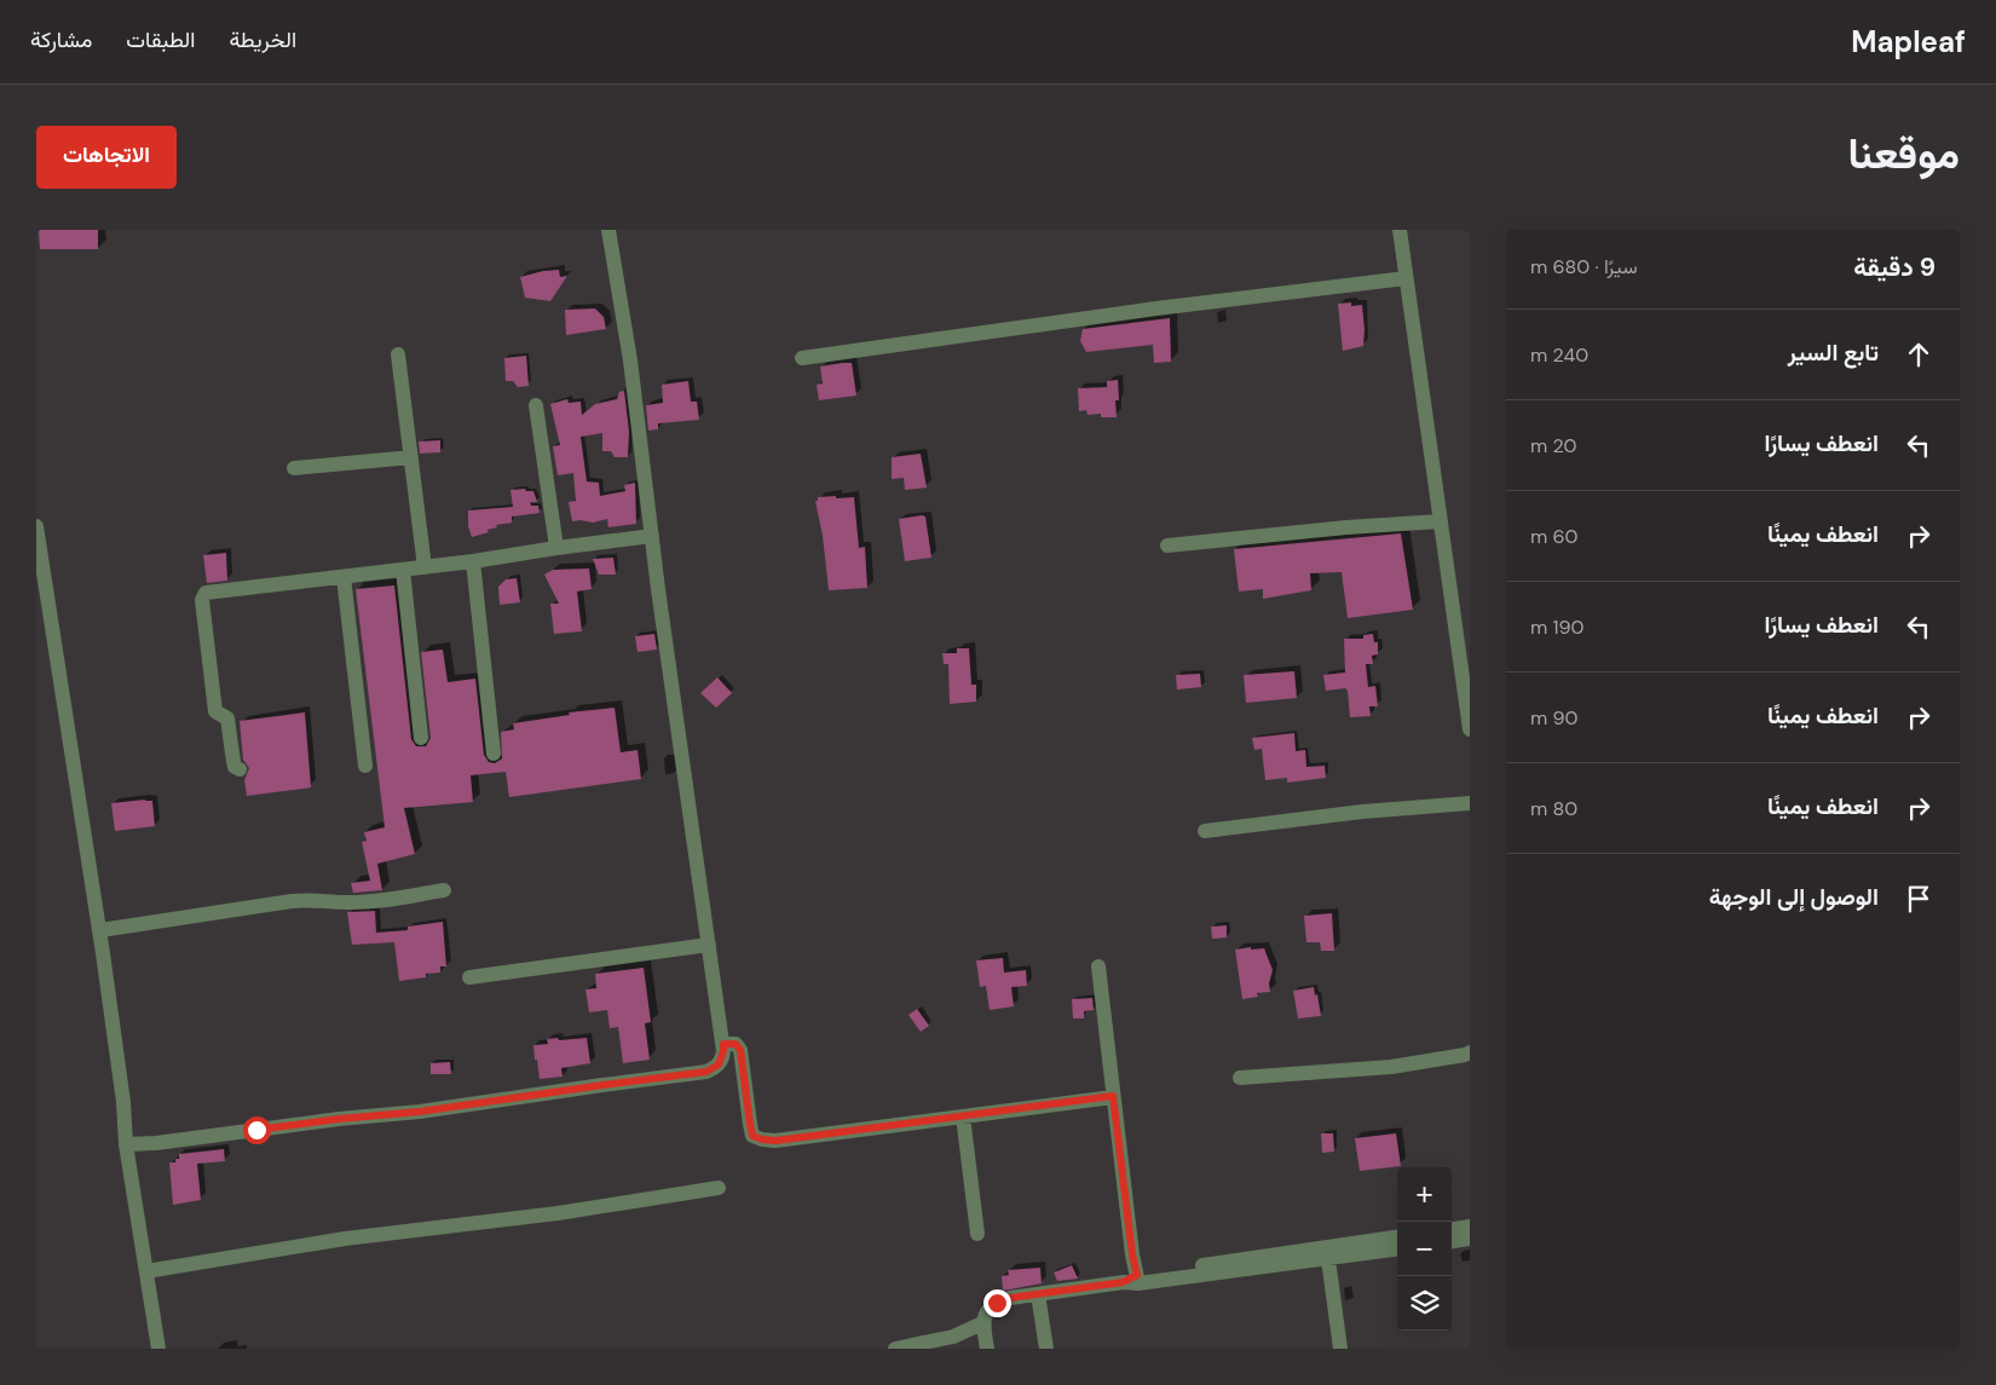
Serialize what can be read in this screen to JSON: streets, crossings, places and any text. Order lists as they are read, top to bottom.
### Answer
{
  "page": {
    "header": "Mapleaf",
    "nav": ["الخريطة", "الطبقات", "مشاركة"],
    "title": "موقعنا",
    "buttons": "الاتجاهات",
    "heading": ["9 دقيقة", "سيرًا · 680 m"],
    "list": [
      ["تابع السير", "240 m"],
      ["انعطف يسارًا", "20 m"],
      ["انعطف يمينًا", "60 m"],
      ["انعطف يسارًا", "190 m"],
      ["انعطف يمينًا", "90 m"],
      ["انعطف يمينًا", "80 m"],
      "الوصول إلى الوجهة"
    ],
    "map_buttons": ["+", "−"]
  }
}
